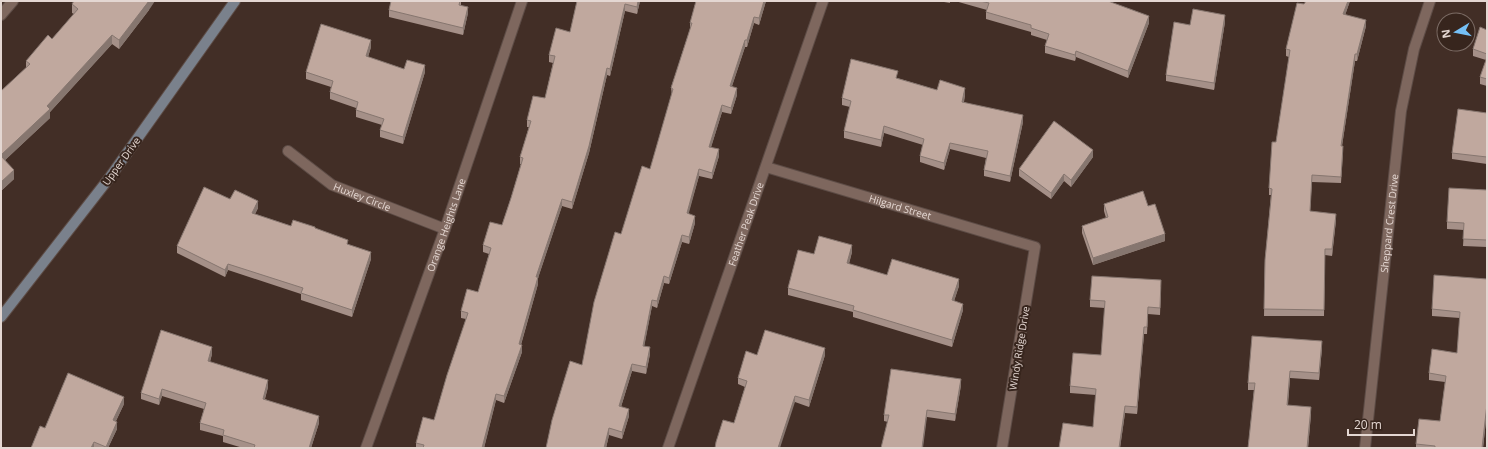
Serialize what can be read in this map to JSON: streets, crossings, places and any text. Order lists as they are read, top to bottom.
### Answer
{
  "streets": {
    "main road": ["Upper Drive"],
    "street": [
      "Huxley Circle",
      "Hilgard Street",
      "Sheppard Crest Drive",
      "Orange Heights Lane",
      "Feather Peak Drive",
      "Windy Ridge Drive"
    ]
  },
  "crossings": [
    ["Huxley Circle", "Orange Heights Lane"],
    ["Hilgard Street", "Feather Peak Drive"],
    ["Hilgard Street", "Windy Ridge Drive"]
  ],
  "scale_bar": "20 m",
  "north": "left"
}
